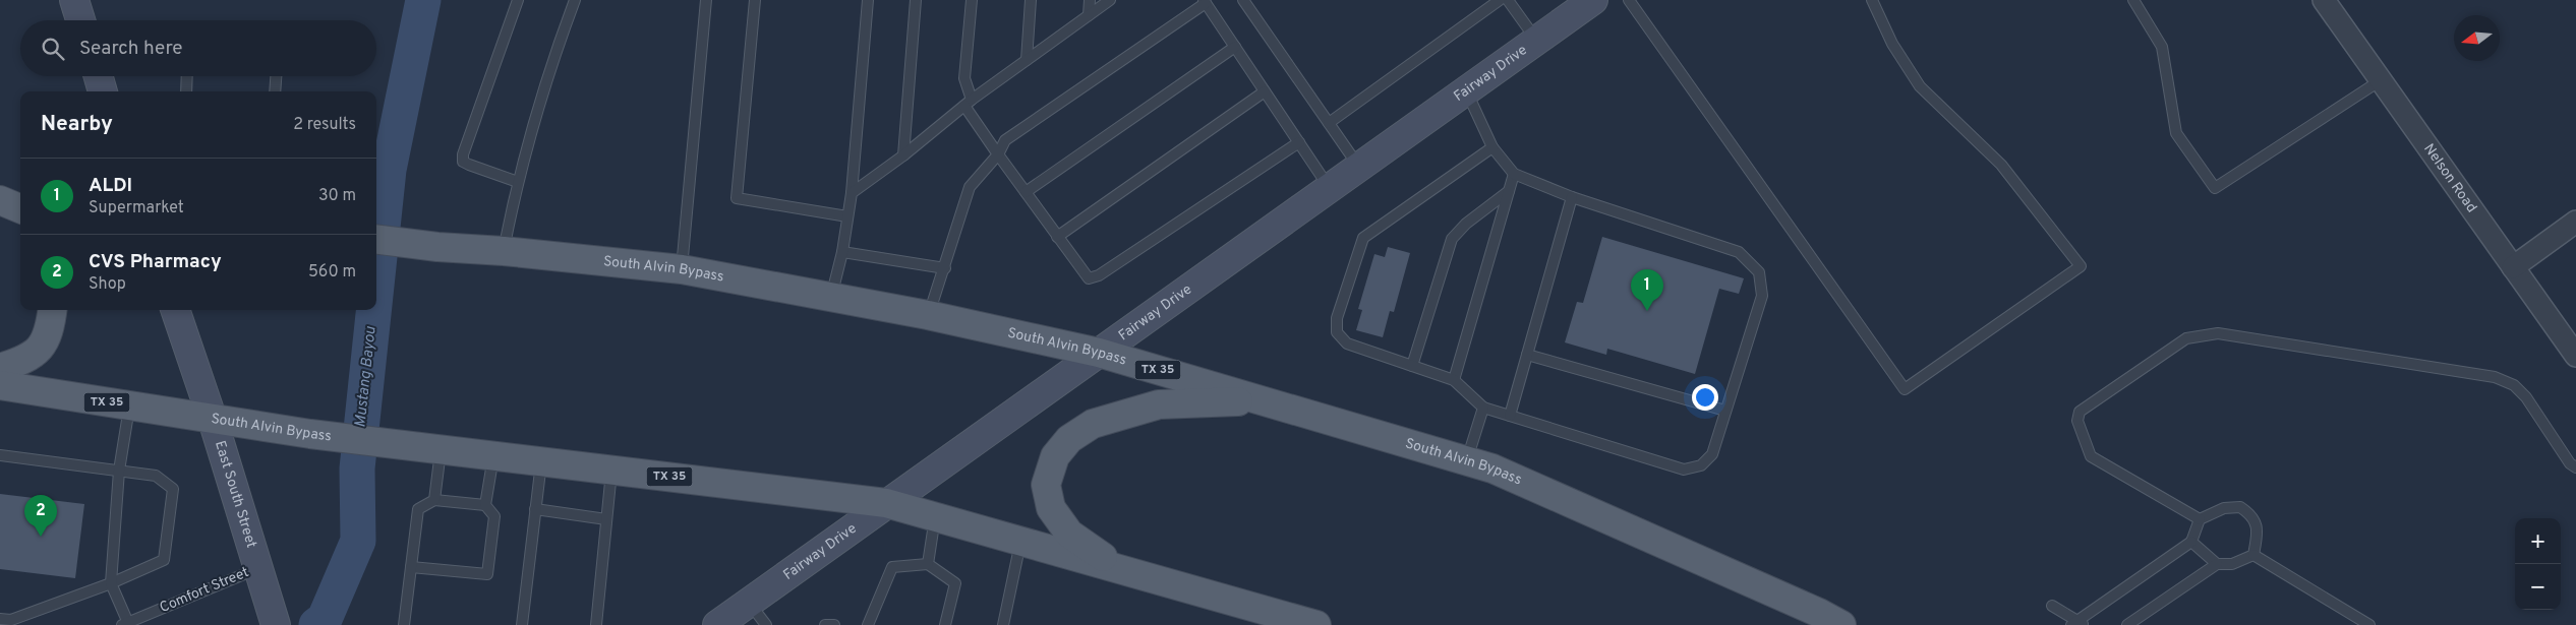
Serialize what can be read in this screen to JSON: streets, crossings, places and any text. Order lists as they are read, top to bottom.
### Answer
{
  "streets": {
    "main road": ["South Alvin Bypass", "TX 35"],
    "street": ["Fairway Drive", "Nelson Road", "East South Street"],
    "lane": ["Comfort Street"]
  },
  "crossings": [
    ["Fairway Drive", "South Alvin Bypass"],
    ["South Alvin Bypass", "East South Street"],
    ["East South Street", "Comfort Street"]
  ],
  "water": ["Mustang Bayou"],
  "north": "left",
  "page": {
    "search": "Search here",
    "heading": ["Nearby", "2 results"],
    "list": [
      {
        "mark": "1",
        "name": "ALDI",
        "note": "Supermarket",
        "value": "30 m"
      },
      {
        "mark": "2",
        "name": "CVS Pharmacy",
        "note": "Shop",
        "value": "560 m"
      }
    ],
    "pins": ["1", "2"],
    "map_buttons": ["+", "−"]
  }
}
